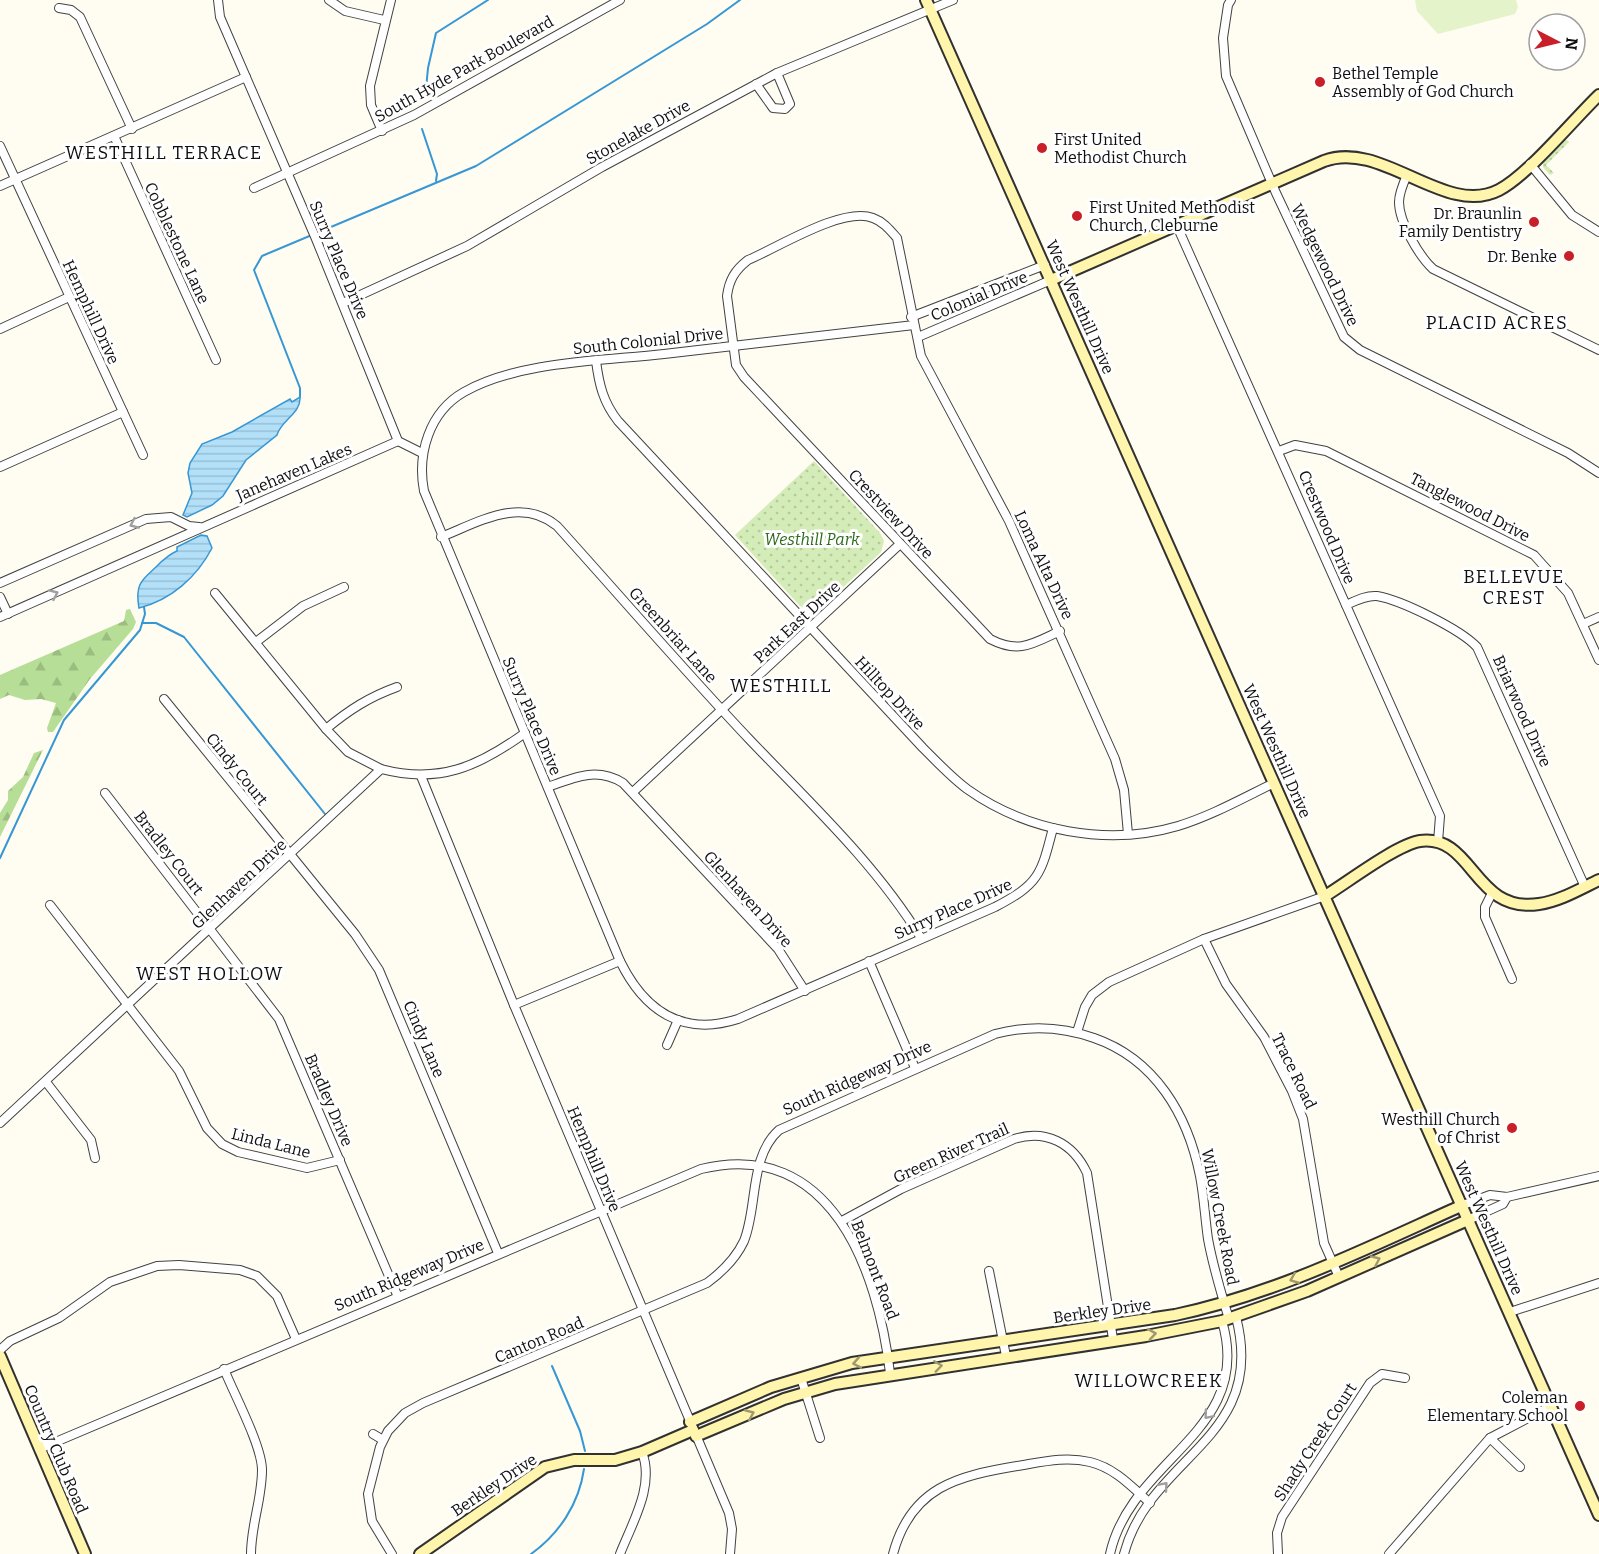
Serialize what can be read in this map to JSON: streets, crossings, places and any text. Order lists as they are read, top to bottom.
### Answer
{
  "streets": {
    "street": [
      "South Hyde Park Boulevard",
      "Stonelake Drive",
      "Cobblestone Lane",
      "Surry Place Drive",
      "Wedgewood Drive",
      "Colonial Drive",
      "West Westhill Drive",
      "Hemphill Drive",
      "South Colonial Drive",
      "Janehaven Lakes",
      "Tanglewood Drive",
      "Crestview Drive",
      "Crestwood Drive",
      "Loma Alta Drive",
      "Park East Drive",
      "Greenbriar Lane",
      "Hilltop Drive",
      "Briarwood Drive",
      "Cindy Court",
      "Bradley Court",
      "Glenhaven Drive",
      "Cindy Lane",
      "Trace Road",
      "South Ridgeway Drive",
      "Bradley Drive",
      "Linda Lane",
      "Green River Trail",
      "Willow Creek Road",
      "Belmont Road",
      "Berkley Drive",
      "Canton Road",
      "Shady Creek Court",
      "Country Club Road"
    ]
  },
  "crossings": [
    ["South Hyde Park Boulevard", "Surry Place Drive"],
    ["Stonelake Drive", "Surry Place Drive"],
    ["Stonelake Drive", "West Westhill Drive"],
    ["Surry Place Drive", "South Colonial Drive"],
    ["Surry Place Drive", "Janehaven Lakes"],
    ["Surry Place Drive", "Greenbriar Lane"],
    ["Surry Place Drive", "Hilltop Drive"],
    ["Surry Place Drive", "Glenhaven Drive"],
    ["Colonial Drive", "West Westhill Drive"],
    ["Colonial Drive", "South Colonial Drive"],
    ["Colonial Drive", "Crestview Drive"],
    ["Colonial Drive", "Loma Alta Drive"],
    ["West Westhill Drive", "Hilltop Drive"],
    ["West Westhill Drive", "Berkley Drive"],
    ["Hemphill Drive", "South Ridgeway Drive"],
    ["Hemphill Drive", "Berkley Drive"],
    ["Hemphill Drive", "Canton Road"],
    ["South Colonial Drive", "Crestview Drive"],
    ["South Colonial Drive", "Loma Alta Drive"],
    ["South Colonial Drive", "Hilltop Drive"],
    ["Tanglewood Drive", "Crestwood Drive"],
    ["Crestview Drive", "Loma Alta Drive"],
    ["Crestview Drive", "Park East Drive"],
    ["Crestwood Drive", "Briarwood Drive"],
    ["Loma Alta Drive", "Hilltop Drive"],
    ["Park East Drive", "Greenbriar Lane"],
    ["Park East Drive", "Hilltop Drive"],
    ["Park East Drive", "Glenhaven Drive"],
    ["Cindy Court", "Glenhaven Drive"],
    ["Cindy Court", "Cindy Lane"],
    ["Bradley Court", "Glenhaven Drive"],
    ["Bradley Court", "Bradley Drive"],
    ["Glenhaven Drive", "Cindy Lane"],
    ["Glenhaven Drive", "Bradley Drive"],
    ["Glenhaven Drive", "Linda Lane"],
    ["Cindy Lane", "South Ridgeway Drive"],
    ["Trace Road", "Berkley Drive"],
    ["South Ridgeway Drive", "Bradley Drive"],
    ["South Ridgeway Drive", "Willow Creek Road"],
    ["South Ridgeway Drive", "Belmont Road"],
    ["South Ridgeway Drive", "Canton Road"],
    ["South Ridgeway Drive", "Country Club Road"],
    ["Bradley Drive", "Linda Lane"],
    ["Green River Trail", "Belmont Road"],
    ["Green River Trail", "Berkley Drive"],
    ["Willow Creek Road", "Berkley Drive"],
    ["Belmont Road", "Berkley Drive"],
    ["Belmont Road", "Canton Road"]
  ],
  "districts": [
    "WESTHILL TERRACE",
    "PLACID ACRES",
    "BELLEVUE CREST",
    "WESTHILL",
    "WEST HOLLOW",
    "WILLOWCREEK"
  ],
  "parks": ["Westhill Park"],
  "places": [
    "Bethel Temple Assembly of God Church",
    "First United Methodist Church",
    "First United Methodist Church, Cleburne",
    "Dr. Braunlin Family Dentistry",
    "Dr. Benke",
    "Westhill Church of Christ",
    "Coleman Elementary School"
  ],
  "north": "right"
}
